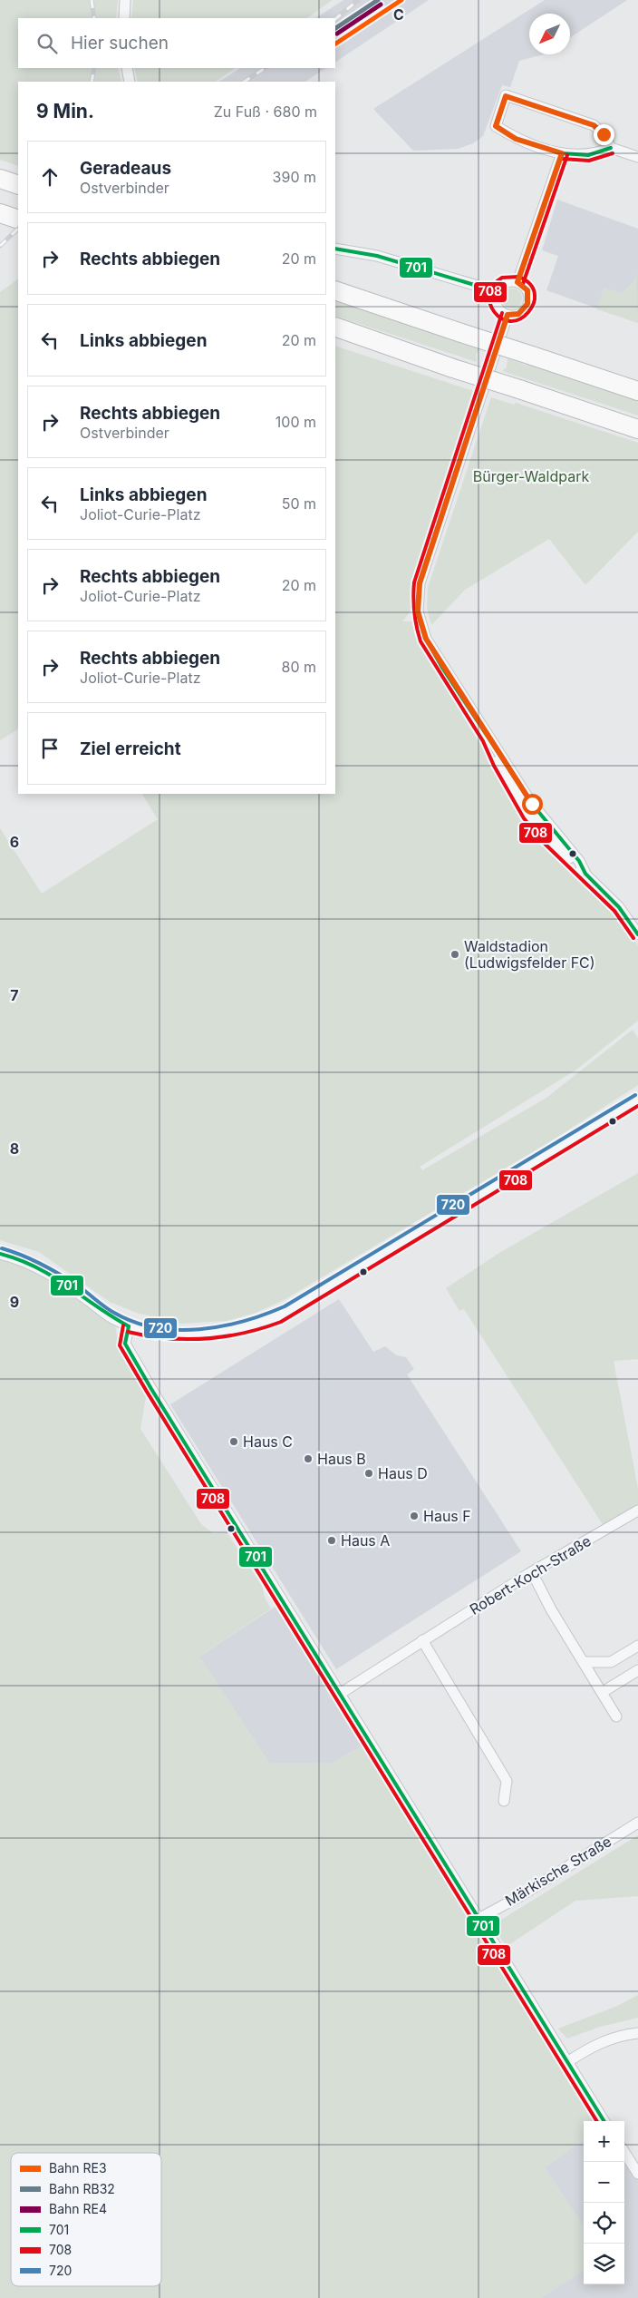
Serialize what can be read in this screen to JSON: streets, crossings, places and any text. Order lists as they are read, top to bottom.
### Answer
{
  "streets": {
    "street": ["Robert-Koch-Straße", "Märkische Straße"]
  },
  "parks": ["Bürger-Waldpark"],
  "places": [
    "Waldstadion (Ludwigsfelder FC)",
    "Haus C",
    "Haus B",
    "Haus D",
    "Haus F",
    "Haus A"
  ],
  "lines": [
    "rail line RE3",
    "rail line RB32",
    "rail line RE4",
    "transit line 701",
    "transit line 708",
    "transit line 720"
  ],
  "legend": [
    "Bahn RE3",
    "Bahn RB32",
    "Bahn RE4",
    "701",
    "708",
    "720"
  ],
  "north": "bottom left",
  "page": {
    "search": "Hier suchen",
    "heading": ["9 Min.", "Zu Fuß · 680 m"],
    "list": [
      ["Geradeaus", "Ostverbinder", "390 m"],
      ["Rechts abbiegen", "20 m"],
      ["Links abbiegen", "20 m"],
      ["Rechts abbiegen", "Ostverbinder", "100 m"],
      ["Links abbiegen", "Joliot-Curie-Platz", "50 m"],
      ["Rechts abbiegen", "Joliot-Curie-Platz", "20 m"],
      ["Rechts abbiegen", "Joliot-Curie-Platz", "80 m"],
      "Ziel erreicht"
    ],
    "map_buttons": ["+", "−"]
  },
  "grid": {
    "columns": ["C"],
    "rows": [
      "6",
      "7",
      "8",
      "9"
    ]
  }
}
